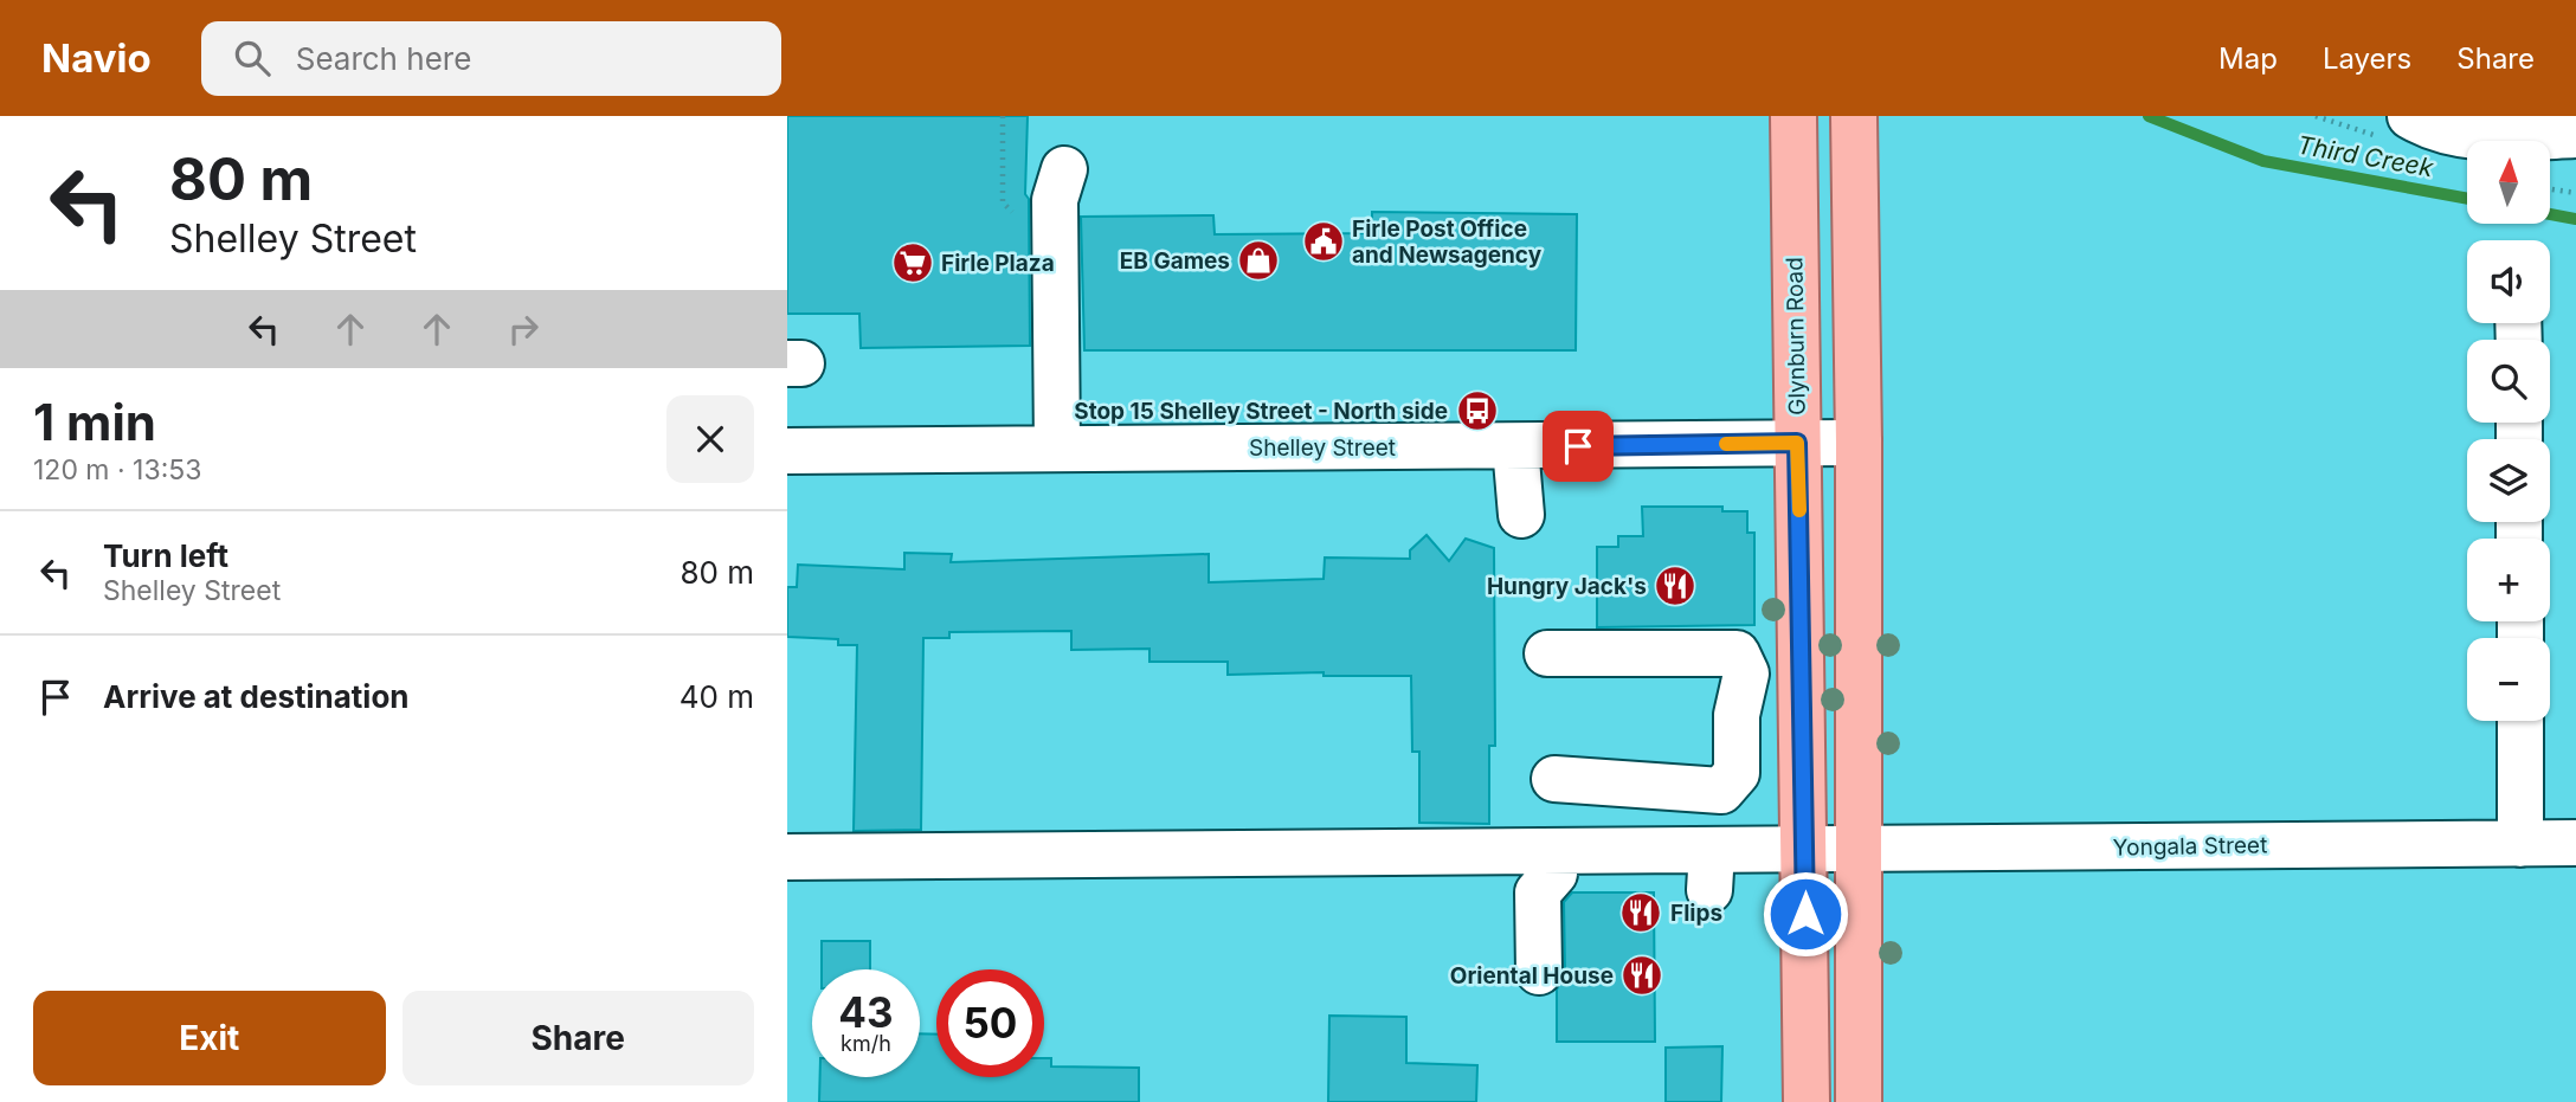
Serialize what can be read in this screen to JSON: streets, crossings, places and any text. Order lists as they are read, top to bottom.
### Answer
{
  "streets": {
    "main road": ["Glynburn Road"],
    "street": ["Shelley Street", "Yongala Street"]
  },
  "crossings": [
    ["Glynburn Road", "Shelley Street"],
    ["Glynburn Road", "Yongala Street"]
  ],
  "water": ["Third Creek"],
  "places": {
    "public building": ["Firle Post Office and Newsagency"],
    "shop": ["EB Games"],
    "supermarket": ["Firle Plaza"],
    "bus stop": ["Stop 15 Shelley Street - North side"],
    "restaurant": ["Hungry Jack's", "Flips", "Oriental House"]
  },
  "north": "top",
  "page": {
    "header": "Navio",
    "search": "Search here",
    "nav": ["Map", "Layers", "Share"],
    "turn": ["80 m", "Shelley Street"],
    "map_buttons": ["+", "−"],
    "heading": ["1 min", "120 m · 13:53"],
    "list": [
      {
        "name": "Turn left",
        "note": "Shelley Street",
        "value": "80 m"
      },
      {
        "name": "Arrive at destination",
        "value": "40 m"
      }
    ],
    "speed": "43 km/h",
    "limit": "50",
    "buttons": ["Exit", "Share"]
  }
}
